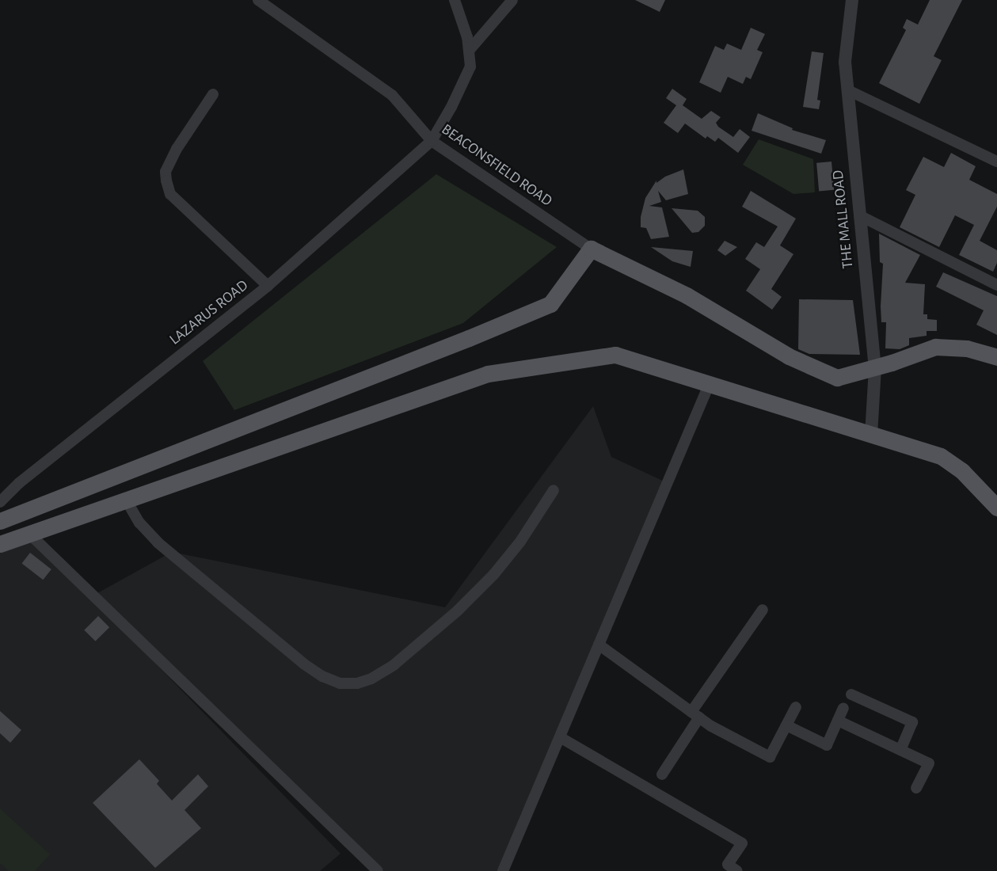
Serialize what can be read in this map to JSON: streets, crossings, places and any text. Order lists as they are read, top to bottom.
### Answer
{
  "streets": {
    "street": ["BEACONSFIELD ROAD", "THE MALL ROAD", "LAZARUS ROAD"]
  },
  "crossings": [
    ["BEACONSFIELD ROAD", "LAZARUS ROAD"]
  ]
}
